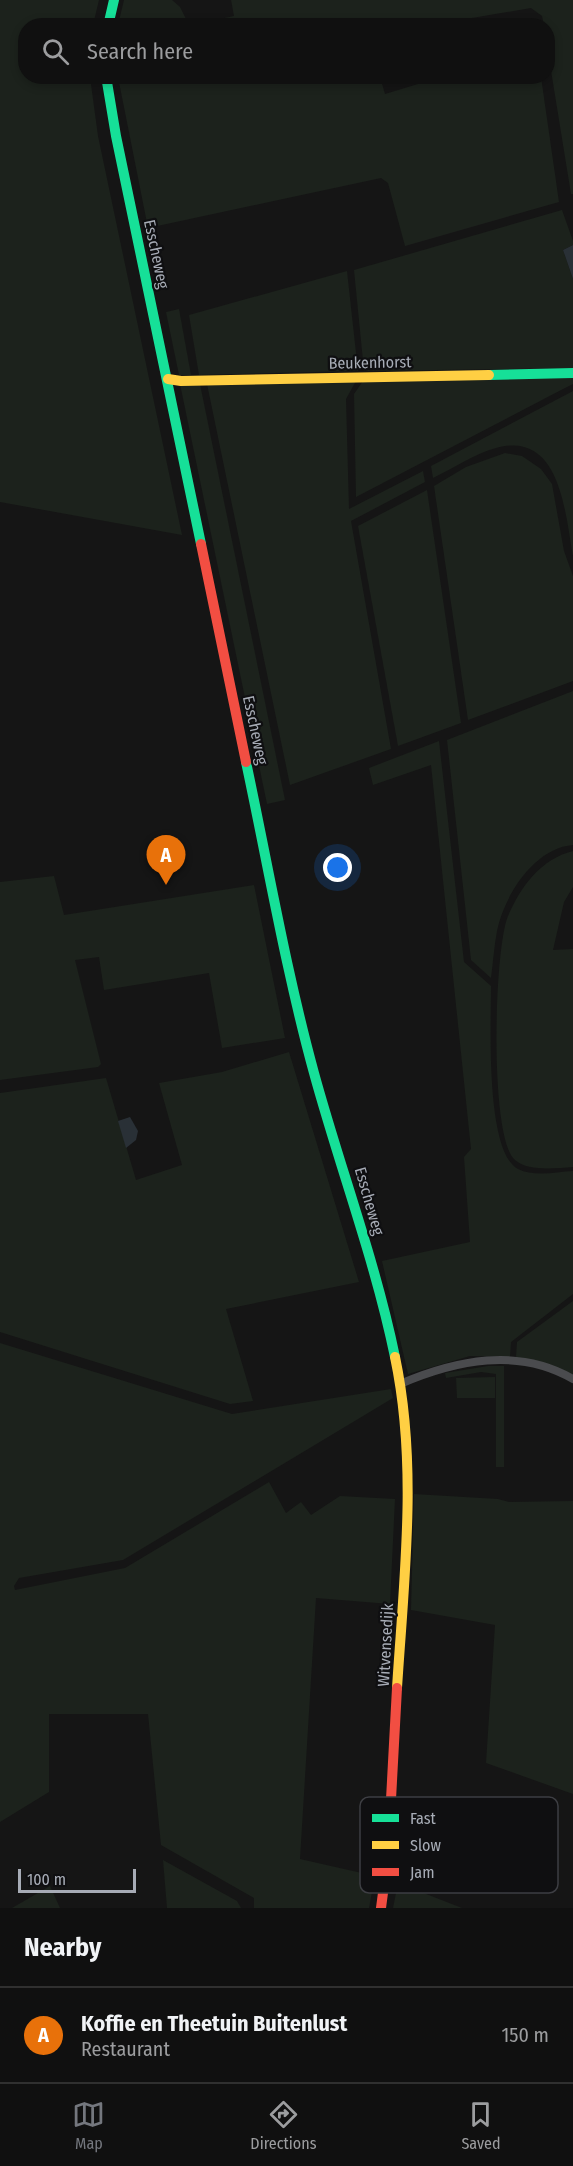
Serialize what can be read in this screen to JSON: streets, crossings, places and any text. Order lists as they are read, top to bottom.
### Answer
{
  "streets": {
    "street": ["Esscheweg", "Beukenhorst", "Witvensedijk"]
  },
  "crossings": [
    ["Esscheweg", "Beukenhorst"],
    ["Esscheweg", "Witvensedijk"]
  ],
  "legend": ["Fast", "Slow", "Jam"],
  "scale_bar": "100 m",
  "page": {
    "search": "Search here",
    "pins": "A",
    "scale": "100 m",
    "heading": "Nearby",
    "list": [
      {
        "mark": "A",
        "name": "Koffie en Theetuin Buitenlust",
        "note": "Restaurant",
        "value": "150 m"
      }
    ],
    "nav": ["Map", "Directions", "Saved"]
  }
}
